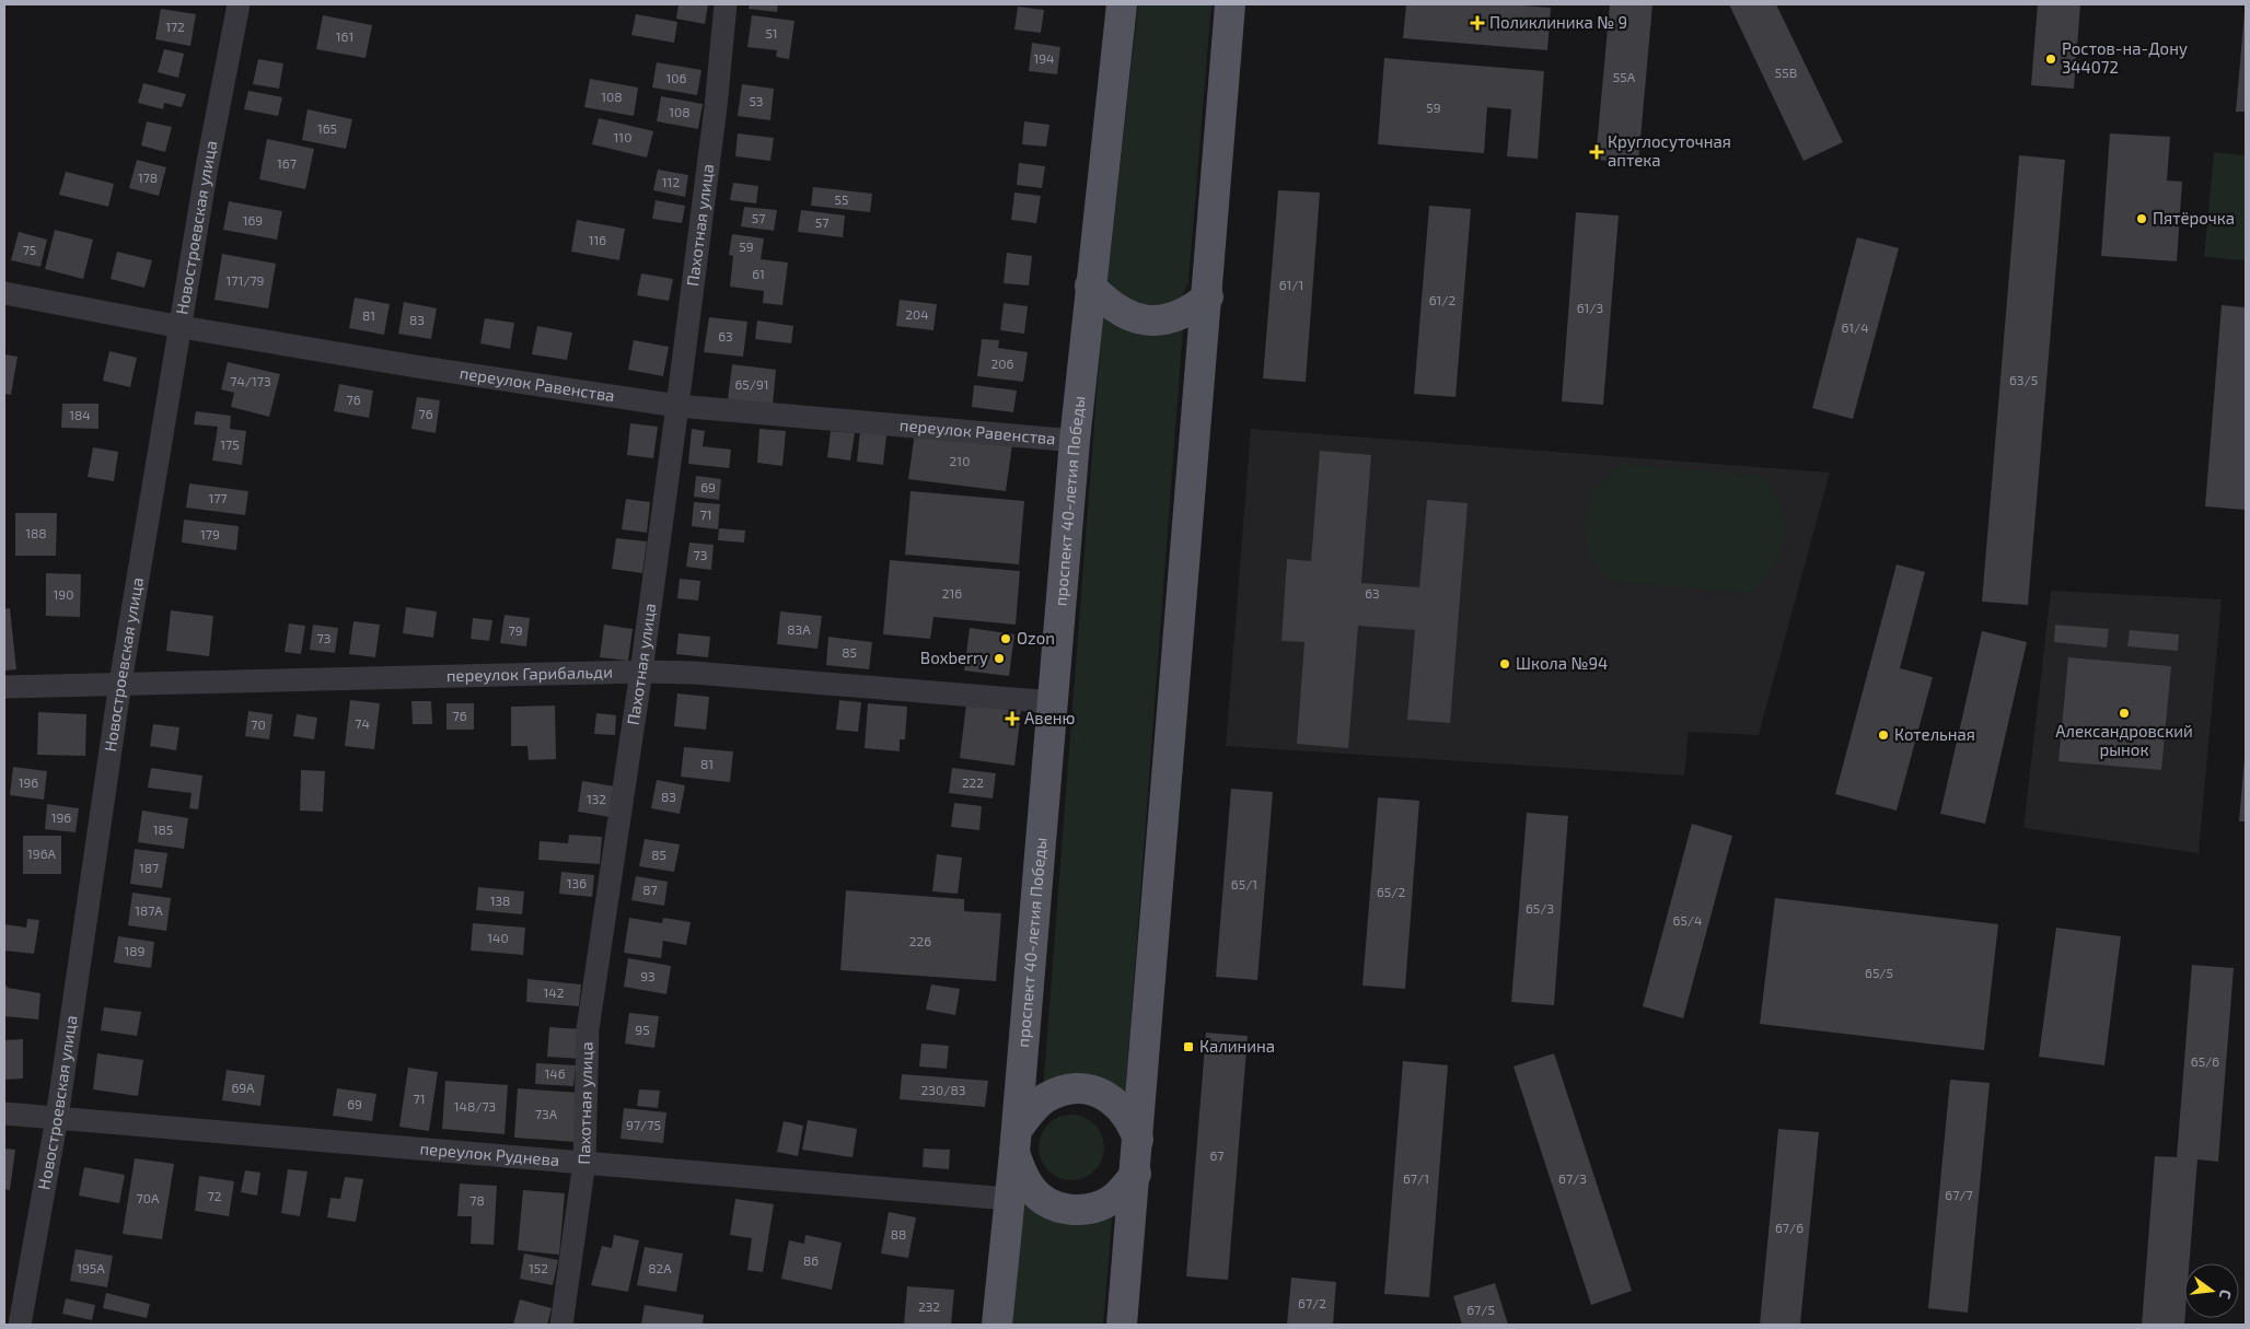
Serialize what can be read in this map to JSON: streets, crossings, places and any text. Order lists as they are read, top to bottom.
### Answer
{
  "streets": {
    "main road": ["проспект 40-летия Победы"],
    "street": [
      "Пахотная улица",
      "Новостроевская улица",
      "переулок Равенства",
      "переулок Гарибальди",
      "переулок Руднева"
    ]
  },
  "crossings": [
    ["Пахотная улица", "переулок Равенства"],
    ["Пахотная улица", "переулок Гарибальди"],
    ["Пахотная улица", "переулок Руднева"],
    ["Новостроевская улица", "переулок Равенства"],
    ["Новостроевская улица", "переулок Гарибальди"],
    ["Новостроевская улица", "переулок Руднева"],
    ["переулок Равенства", "проспект 40-летия Победы"],
    ["проспект 40-летия Победы", "переулок Гарибальди"],
    ["проспект 40-летия Победы", "переулок Руднева"]
  ],
  "places": {
    "health": ["Поликлиника № 9", "Круглосуточная аптека", "Авеню"],
    "other": [
      "Ростов-на-Дону 344072",
      "Пятёрочка",
      "Ozon",
      "Boxberry",
      "Школа №94",
      "Александровский рынок",
      "Котельная"
    ],
    "transit": ["Калинина"]
  },
  "house_numbers": [
    "172",
    "51",
    "161",
    "194",
    "55В",
    "55А",
    "106",
    "108",
    "53",
    "59",
    "108",
    "165",
    "110",
    "167",
    "178",
    "112",
    "55",
    "57",
    "169",
    "57",
    "116",
    "59",
    "75",
    "61",
    "171/79",
    "61/1",
    "61/2",
    "61/3",
    "204",
    "81",
    "83",
    "61/4",
    "63",
    "206",
    "63/5",
    "74/173",
    "65/91",
    "76",
    "76",
    "184",
    "175",
    "210",
    "69",
    "177",
    "71",
    "188",
    "179",
    "73",
    "216",
    "63",
    "190",
    "83А",
    "79",
    "73",
    "85",
    "76",
    "74",
    "70",
    "81",
    "196",
    "222",
    "83",
    "132",
    "196",
    "185",
    "196А",
    "85",
    "187",
    "136",
    "65/1",
    "87",
    "65/2",
    "138",
    "65/3",
    "187А",
    "65/4",
    "140",
    "226",
    "189",
    "65/5",
    "93",
    "142",
    "95",
    "65/6",
    "146",
    "69А",
    "230/83",
    "71",
    "69",
    "148/73",
    "73А",
    "97/75",
    "67",
    "67/1",
    "67/3",
    "67/7",
    "72",
    "70А",
    "78",
    "67/6",
    "88",
    "86",
    "195А",
    "152",
    "82А",
    "67/2",
    "232",
    "67/5"
  ],
  "north": "right"
}
